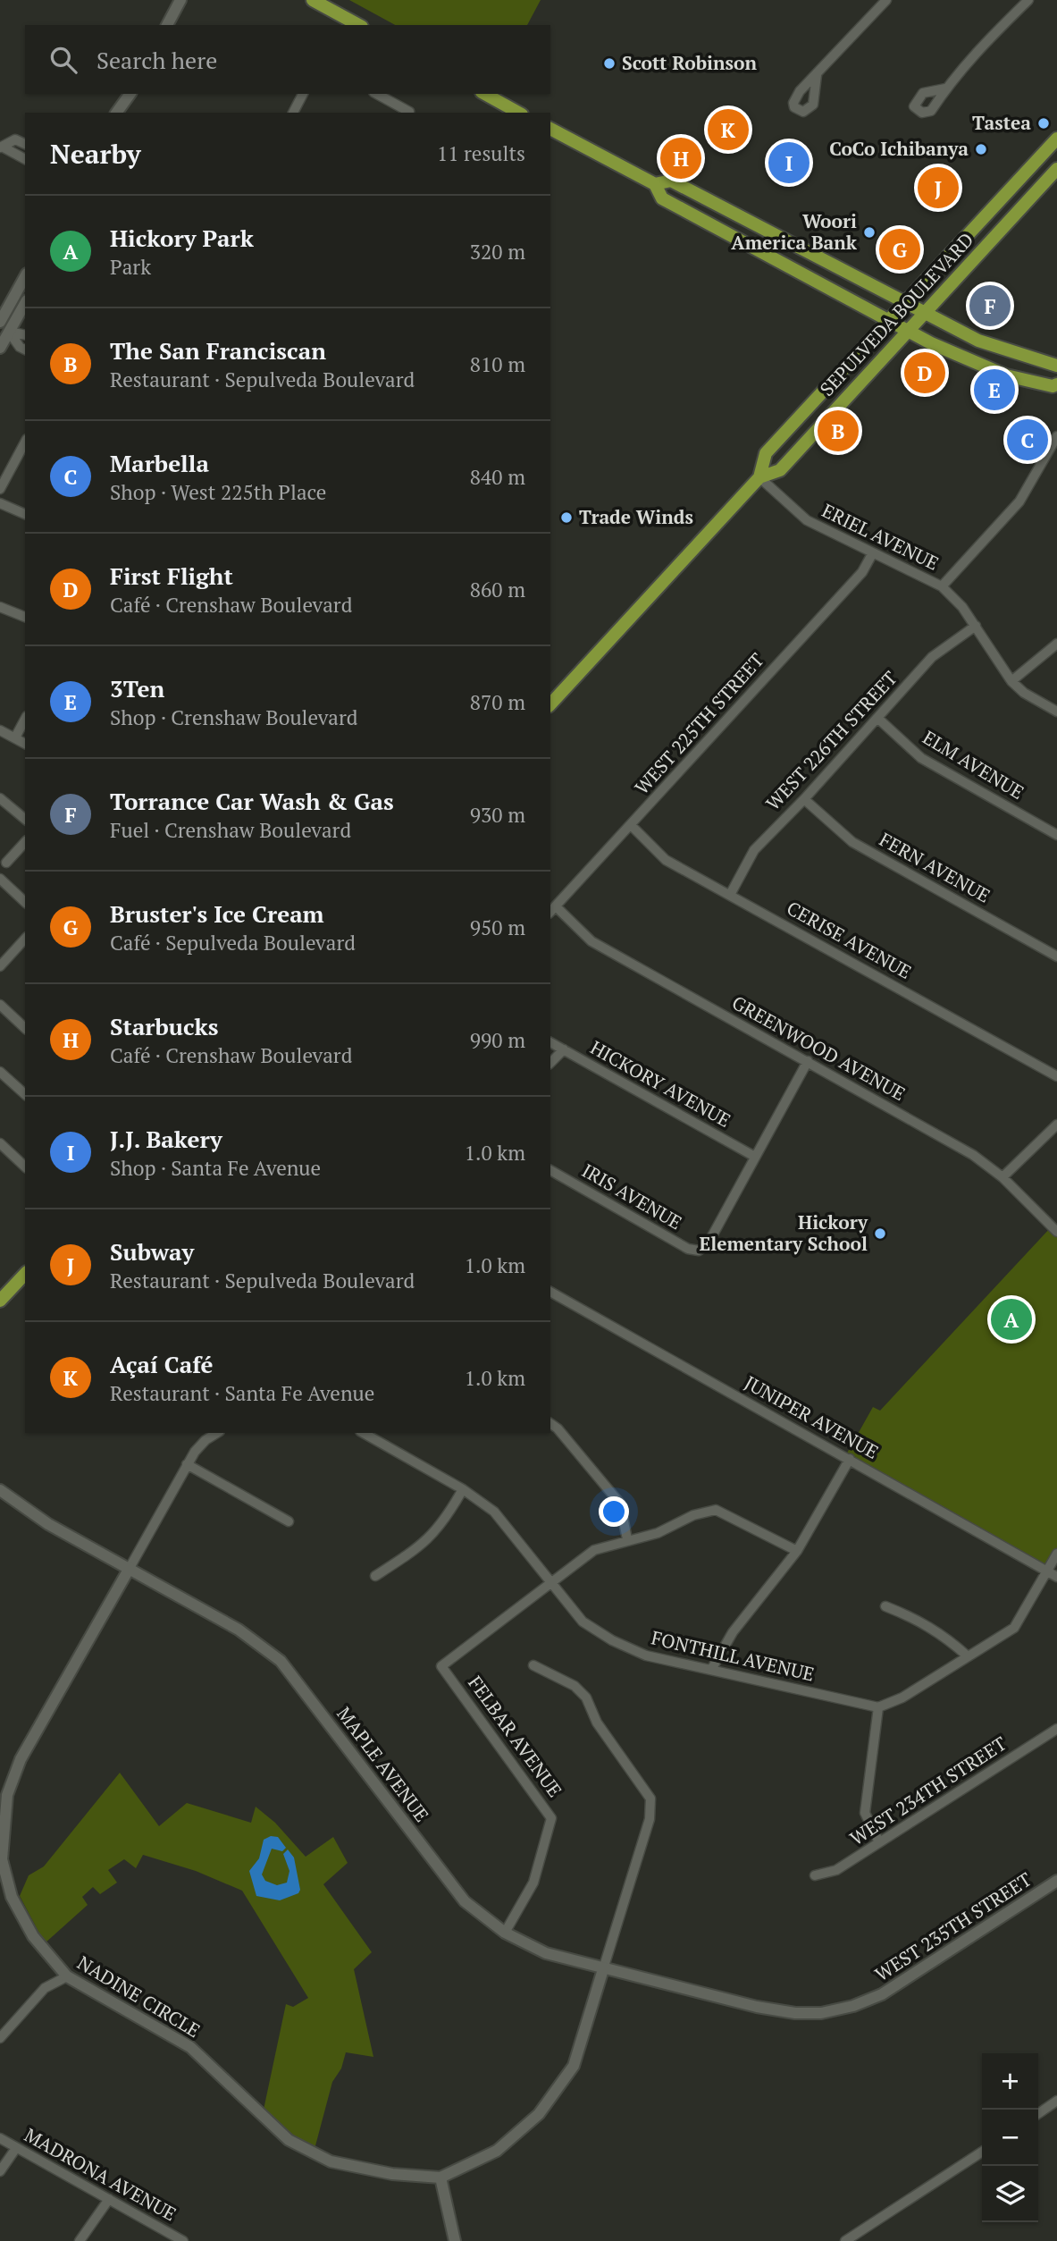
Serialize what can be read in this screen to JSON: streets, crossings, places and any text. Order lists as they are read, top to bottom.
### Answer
{
  "streets": {
    "main road": ["SEPULVEDA BOULEVARD"],
    "street": [
      "ERIEL AVENUE",
      "WEST 225TH STREET",
      "WEST 226TH STREET",
      "ELM AVENUE",
      "FERN AVENUE",
      "CERISE AVENUE",
      "GREENWOOD AVENUE",
      "HICKORY AVENUE",
      "IRIS AVENUE",
      "JUNIPER AVENUE",
      "FONTHILL AVENUE",
      "FELBAR AVENUE",
      "MAPLE AVENUE",
      "WEST 234TH STREET",
      "WEST 235TH STREET",
      "NADINE CIRCLE",
      "MADRONA AVENUE"
    ]
  },
  "crossings": [
    ["SEPULVEDA BOULEVARD", "ERIEL AVENUE"],
    ["ERIEL AVENUE", "WEST 225TH STREET"],
    ["ERIEL AVENUE", "WEST 226TH STREET"],
    ["WEST 225TH STREET", "CERISE AVENUE"],
    ["WEST 225TH STREET", "GREENWOOD AVENUE"],
    ["WEST 226TH STREET", "ELM AVENUE"],
    ["WEST 226TH STREET", "FERN AVENUE"],
    ["WEST 226TH STREET", "CERISE AVENUE"],
    ["HICKORY AVENUE", "IRIS AVENUE"],
    ["FONTHILL AVENUE", "FELBAR AVENUE"],
    ["FELBAR AVENUE", "MAPLE AVENUE"],
    ["MAPLE AVENUE", "WEST 235TH STREET"],
    ["MAPLE AVENUE", "NADINE CIRCLE"]
  ],
  "places": [
    "Scott Robinson",
    "Tastea",
    "CoCo Ichibanya",
    "Woori America Bank",
    "Trade Winds",
    "Hickory Elementary School"
  ],
  "page": {
    "search": "Search here",
    "pins": [
      "K",
      "H",
      "I",
      "J",
      "G",
      "F",
      "D",
      "E",
      "B",
      "C",
      "A"
    ],
    "heading": ["Nearby", "11 results"],
    "list": [
      {
        "mark": "A",
        "name": "Hickory Park",
        "note": "Park",
        "value": "320 m"
      },
      {
        "mark": "B",
        "name": "The San Franciscan",
        "note": "Restaurant · Sepulveda Boulevard",
        "value": "810 m"
      },
      {
        "mark": "C",
        "name": "Marbella",
        "note": "Shop · West 225th Place",
        "value": "840 m"
      },
      {
        "mark": "D",
        "name": "First Flight",
        "note": "Café · Crenshaw Boulevard",
        "value": "860 m"
      },
      {
        "mark": "E",
        "name": "3Ten",
        "note": "Shop · Crenshaw Boulevard",
        "value": "870 m"
      },
      {
        "mark": "F",
        "name": "Torrance Car Wash & Gas",
        "note": "Fuel · Crenshaw Boulevard",
        "value": "930 m"
      },
      {
        "mark": "G",
        "name": "Bruster's Ice Cream",
        "note": "Café · Sepulveda Boulevard",
        "value": "950 m"
      },
      {
        "mark": "H",
        "name": "Starbucks",
        "note": "Café · Crenshaw Boulevard",
        "value": "990 m"
      },
      {
        "mark": "I",
        "name": "J.J. Bakery",
        "note": "Shop · Santa Fe Avenue",
        "value": "1.0 km"
      },
      {
        "mark": "J",
        "name": "Subway",
        "note": "Restaurant · Sepulveda Boulevard",
        "value": "1.0 km"
      },
      {
        "mark": "K",
        "name": "Açaí Café",
        "note": "Restaurant · Santa Fe Avenue",
        "value": "1.0 km"
      }
    ],
    "map_buttons": ["+", "−"]
  }
}
